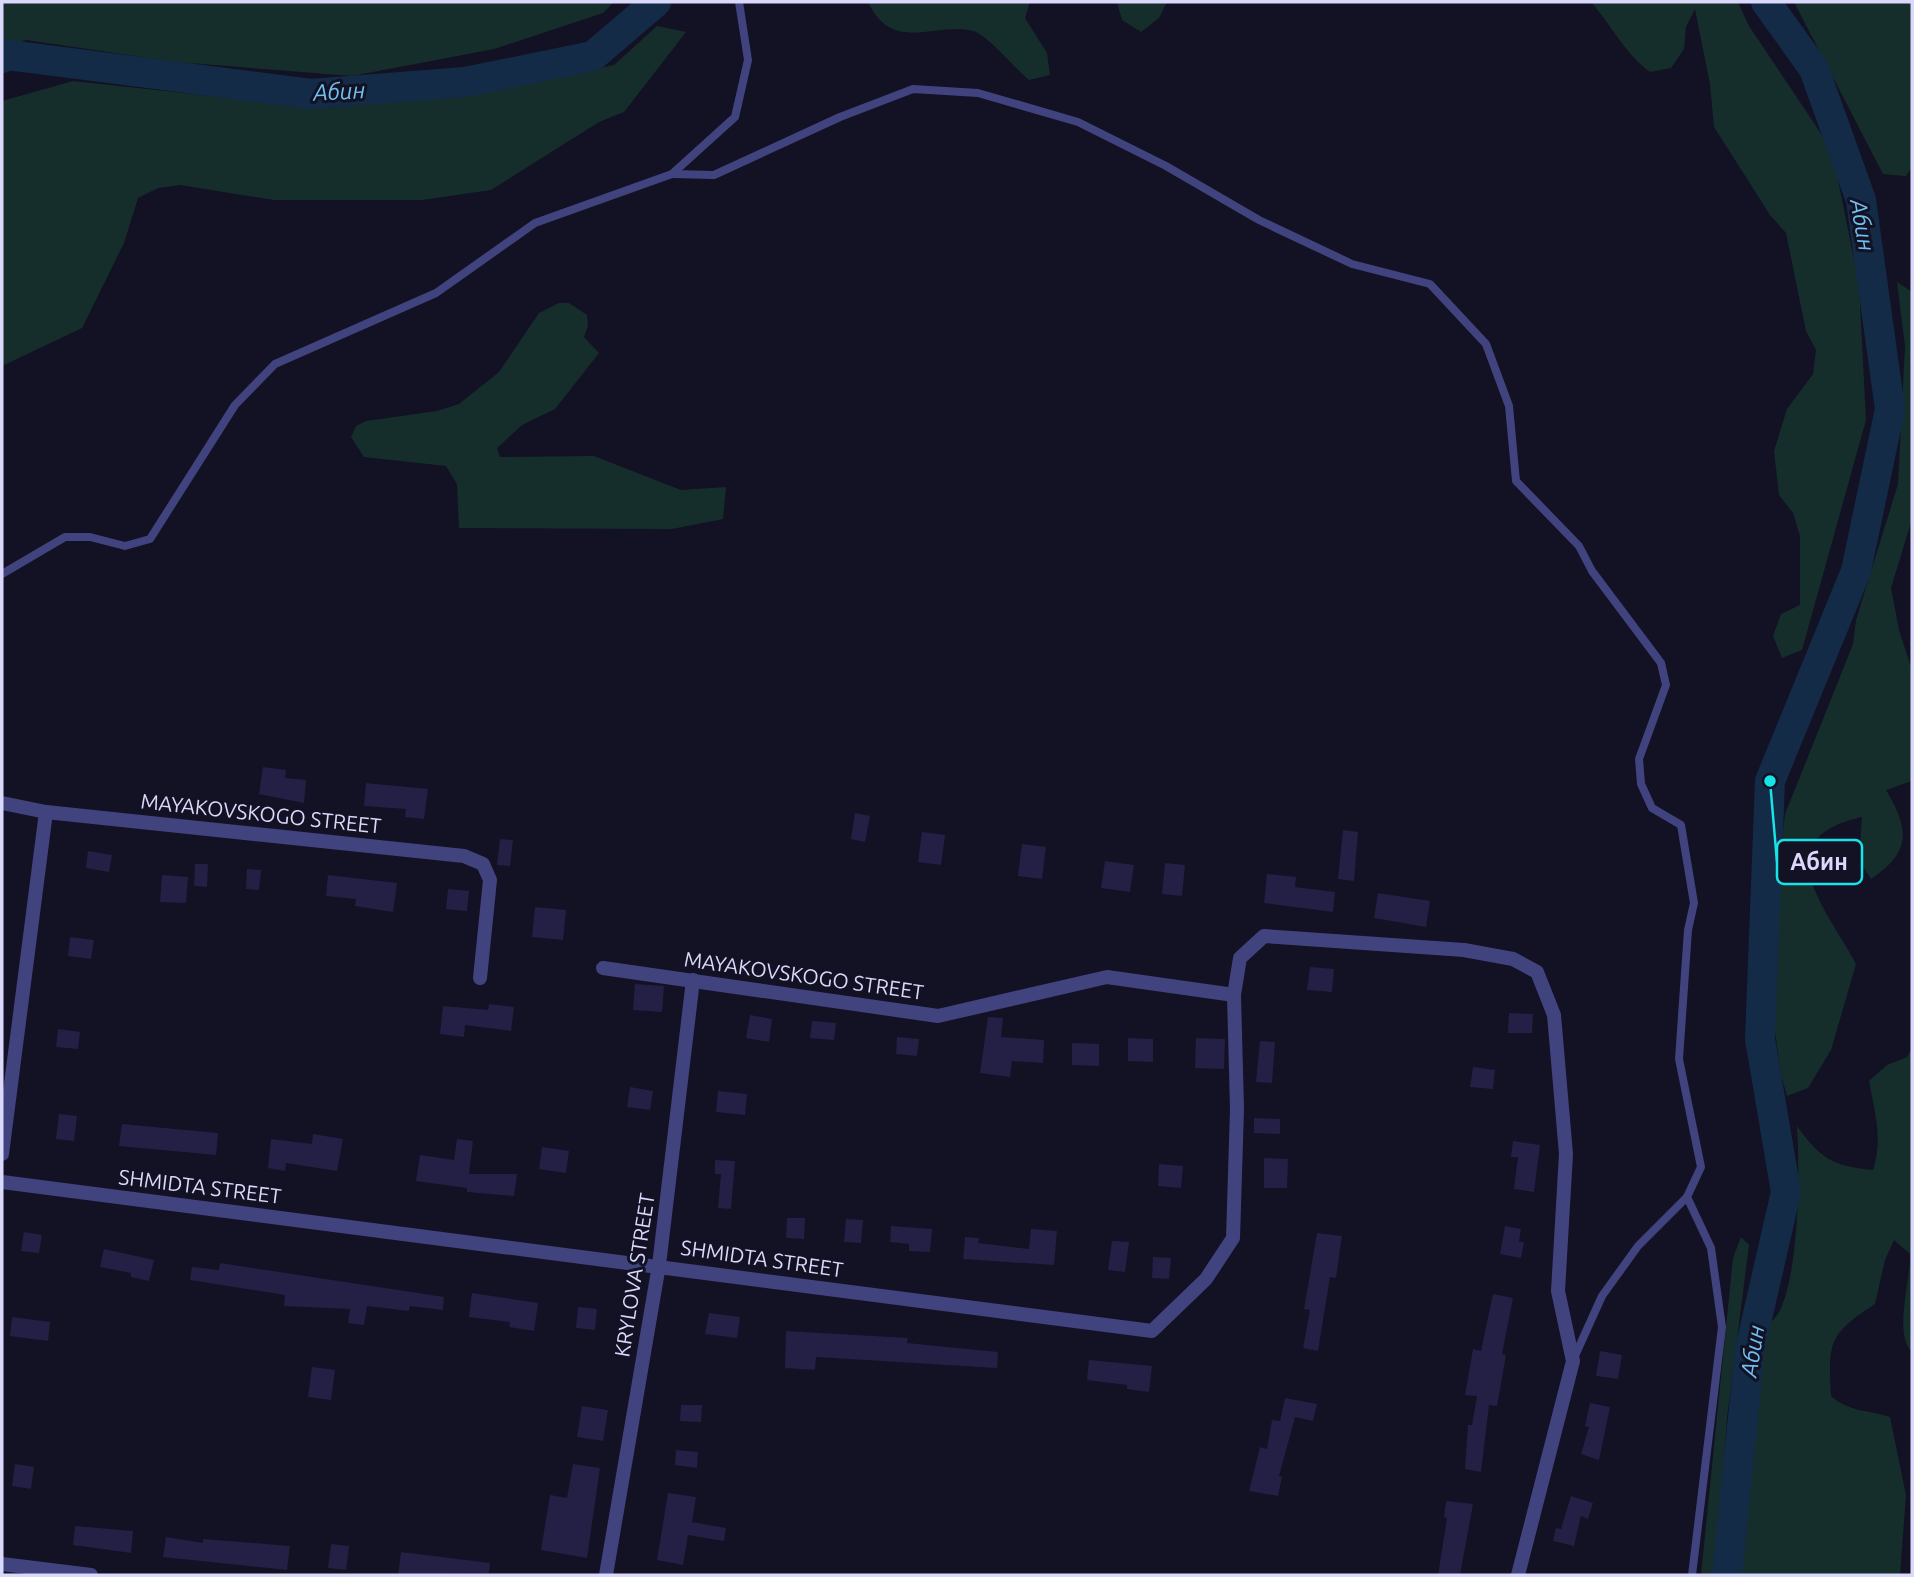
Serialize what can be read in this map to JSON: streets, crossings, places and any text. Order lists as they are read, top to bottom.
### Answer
{
  "streets": {
    "street": ["MAYAKOVSKOGO STREET", "SHMIDTA STREET", "KRYLOVA STREET"]
  },
  "crossings": [
    ["MAYAKOVSKOGO STREET", "SHMIDTA STREET"],
    ["MAYAKOVSKOGO STREET", "KRYLOVA STREET"],
    ["SHMIDTA STREET", "KRYLOVA STREET"]
  ],
  "water": ["Абин"],
  "places": ["Абин"]
}
